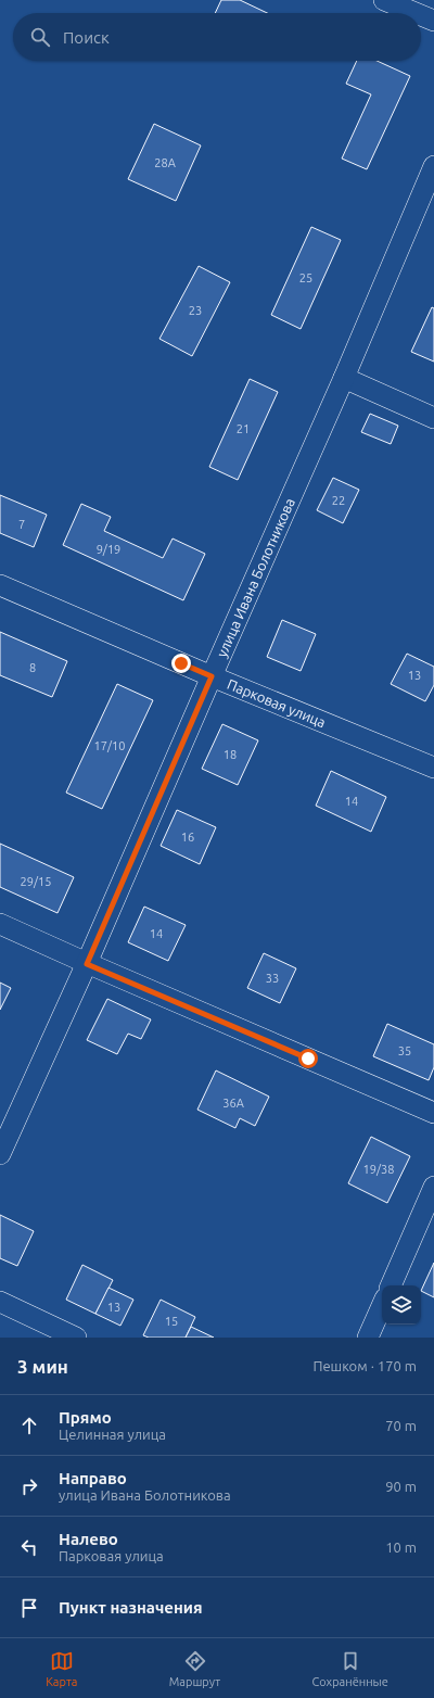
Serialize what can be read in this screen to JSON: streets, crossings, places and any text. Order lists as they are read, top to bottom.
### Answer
{
  "streets": {
    "street": ["улица Ивана Болотникова", "Парковая улица"]
  },
  "crossings": [
    ["улица Ивана Болотникова", "Парковая улица"]
  ],
  "house_numbers": [
    "28А",
    "25",
    "23",
    "21",
    "22",
    "7",
    "9/19",
    "8",
    "13",
    "17/10",
    "18",
    "14",
    "16",
    "29/15",
    "14",
    "33",
    "35",
    "36А",
    "19/38",
    "13",
    "15"
  ],
  "page": {
    "search": "Поиск",
    "heading": ["3 мин", "Пешком · 170 m"],
    "list": [
      ["Прямо", "Целинная улица", "70 m"],
      ["Направо", "улица Ивана Болотникова", "90 m"],
      ["Налево", "Парковая улица", "10 m"],
      "Пункт назначения"
    ],
    "nav": ["Карта", "Маршрут", "Сохранённые"]
  }
}
